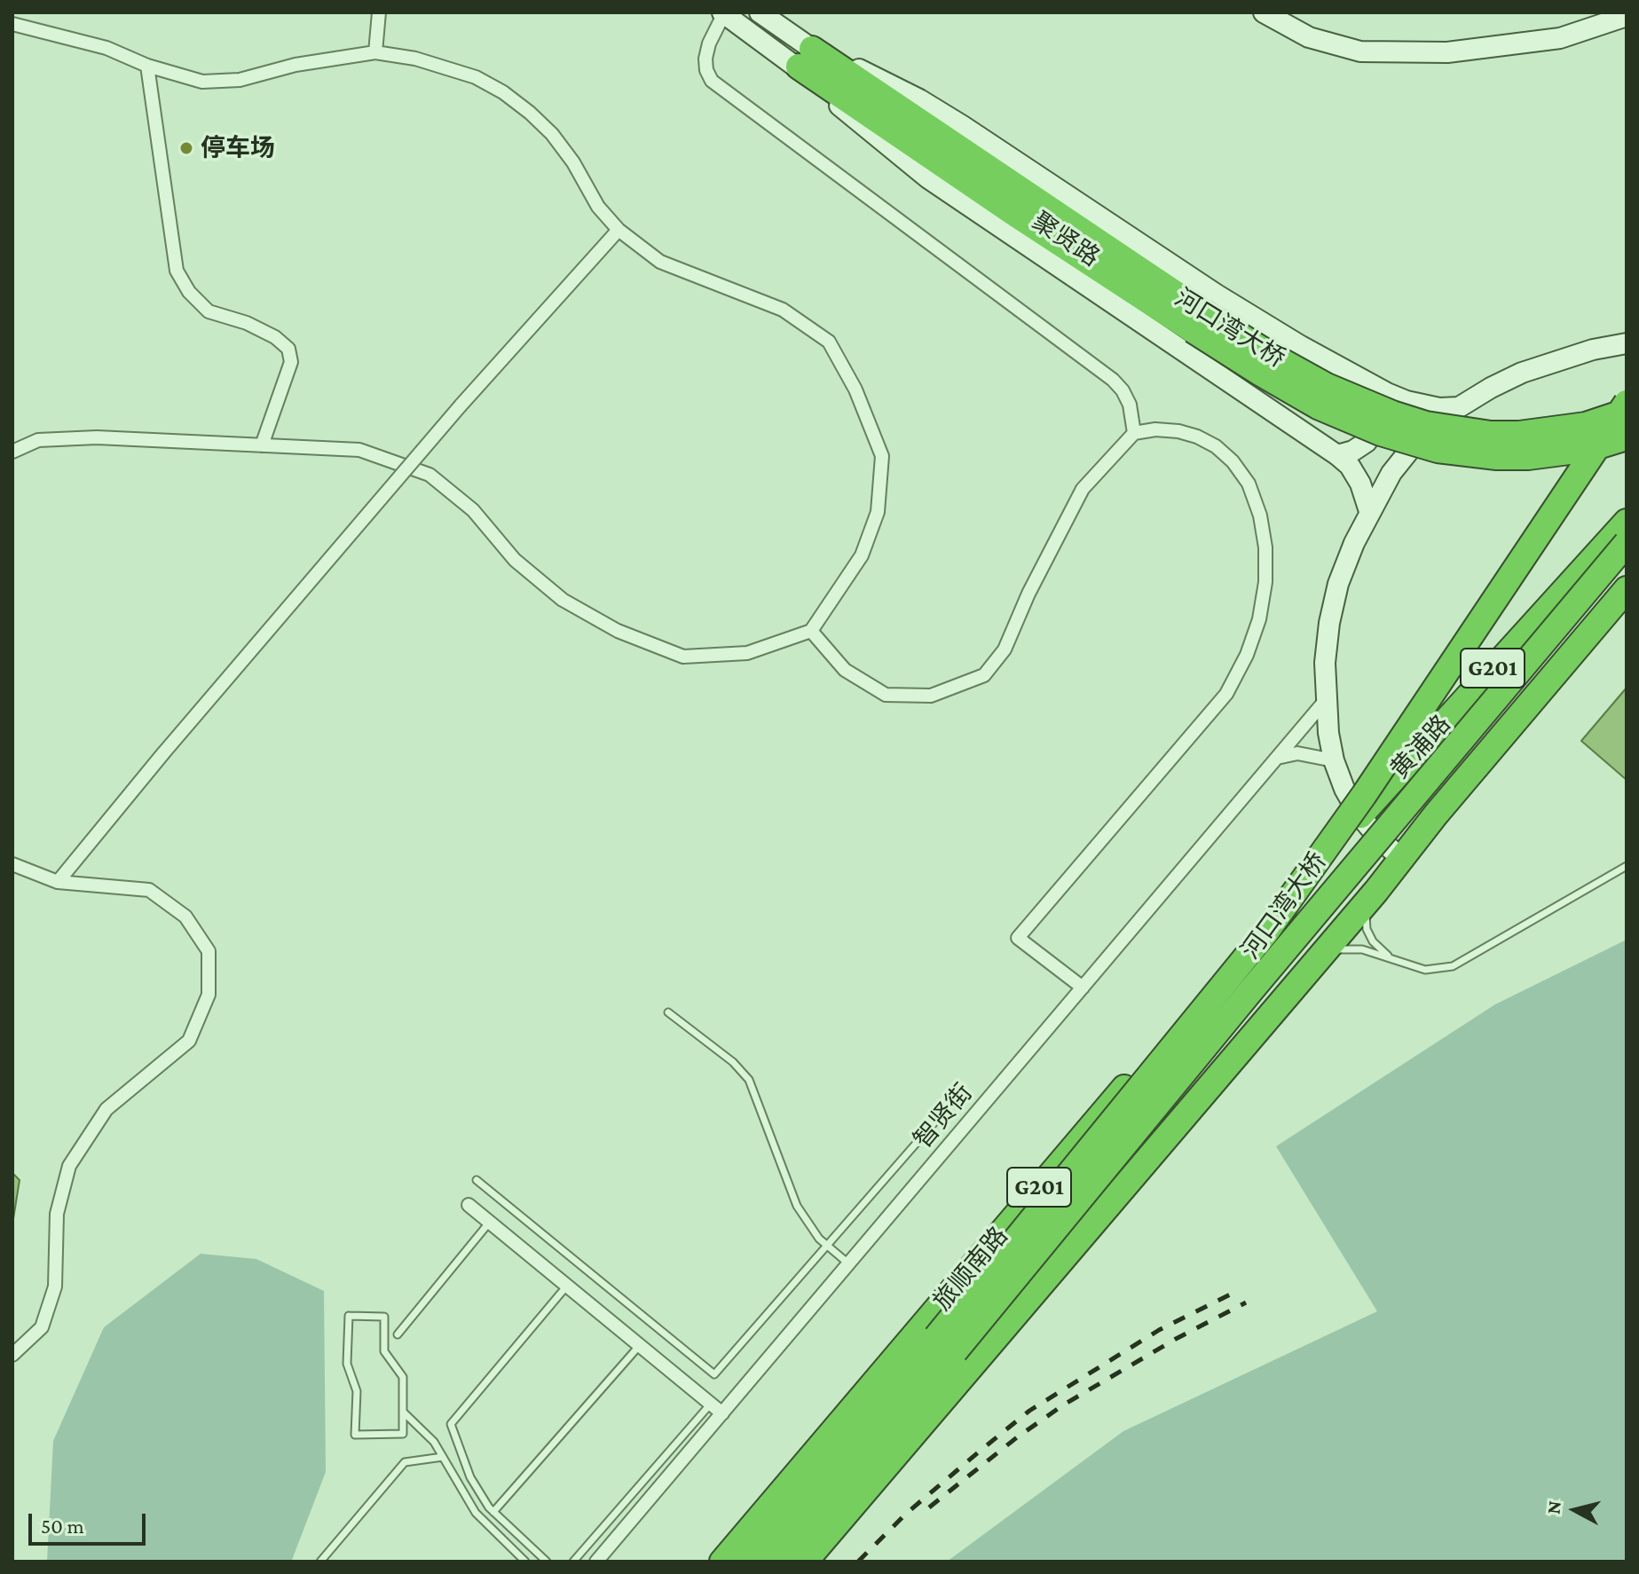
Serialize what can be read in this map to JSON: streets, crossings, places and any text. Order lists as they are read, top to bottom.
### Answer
{
  "streets": {
    "highway": [
      "河口湾大桥",
      "G201",
      "黄浦路",
      "旅顺南路"
    ],
    "main road": ["聚贤路"],
    "street": ["智贤街"]
  },
  "crossings": [
    ["聚贤路", "河口湾大桥"],
    ["黄浦路", "旅顺南路"]
  ],
  "places": ["停车场"],
  "scale_bar": "50 m",
  "north": "left"
}
